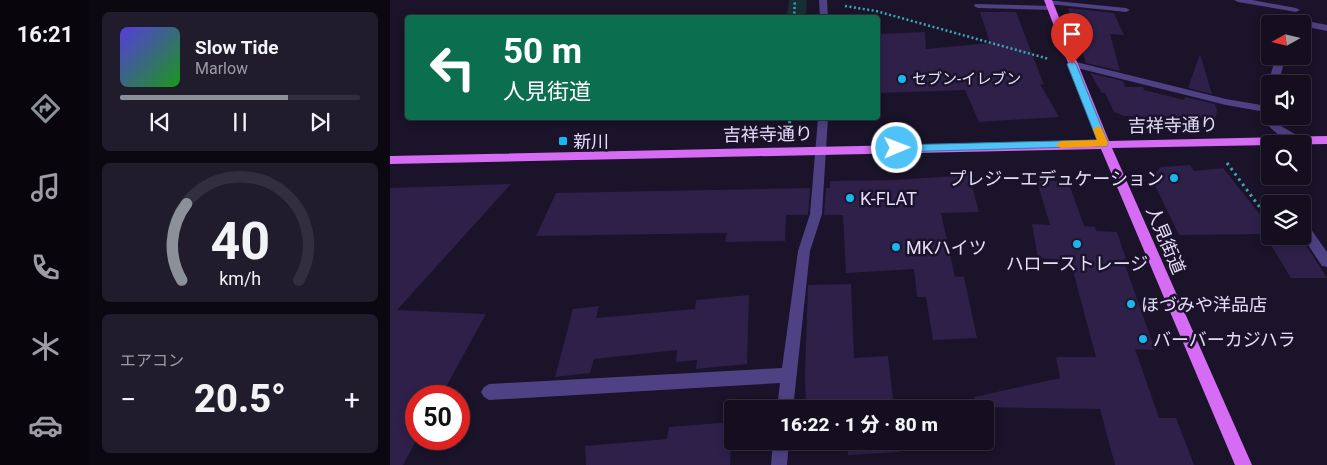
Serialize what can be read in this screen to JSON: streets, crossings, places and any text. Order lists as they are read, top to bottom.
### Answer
{
  "streets": {
    "main road": ["吉祥寺通り", "人見街道"]
  },
  "crossings": [
    ["吉祥寺通り", "人見街道"]
  ],
  "places": {
    "other": [
      "セブン-イレブン",
      "プレジーエデュケーション",
      "K-FLAT",
      "ハローストレージ",
      "MKハイツ",
      "ほづみや洋品店",
      "バーバーカジハラ"
    ],
    "transit": ["新川"]
  },
  "north": "left",
  "page": {
    "tabs": "16:21",
    "turn": ["50 m", "人見街道"],
    "song": ["Slow Tide", "Marlow"],
    "tile": "エアコン",
    "heat": ["−", "20.5°", "+"],
    "limit": "50",
    "trip": "16:22 · 1 分 · 80 m",
    "gauge": ["40", "km/h"]
  }
}
